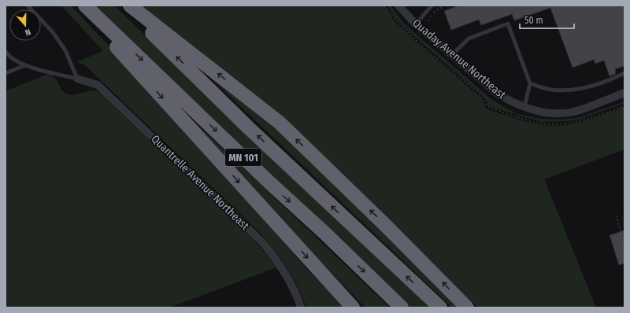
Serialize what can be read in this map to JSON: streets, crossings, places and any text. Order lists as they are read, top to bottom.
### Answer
{
  "streets": {
    "highway": ["MN 101"],
    "street": ["Quaday Avenue Northeast", "Quantrelle Avenue Northeast"]
  },
  "scale_bar": "50 m",
  "north": "bottom"
}
